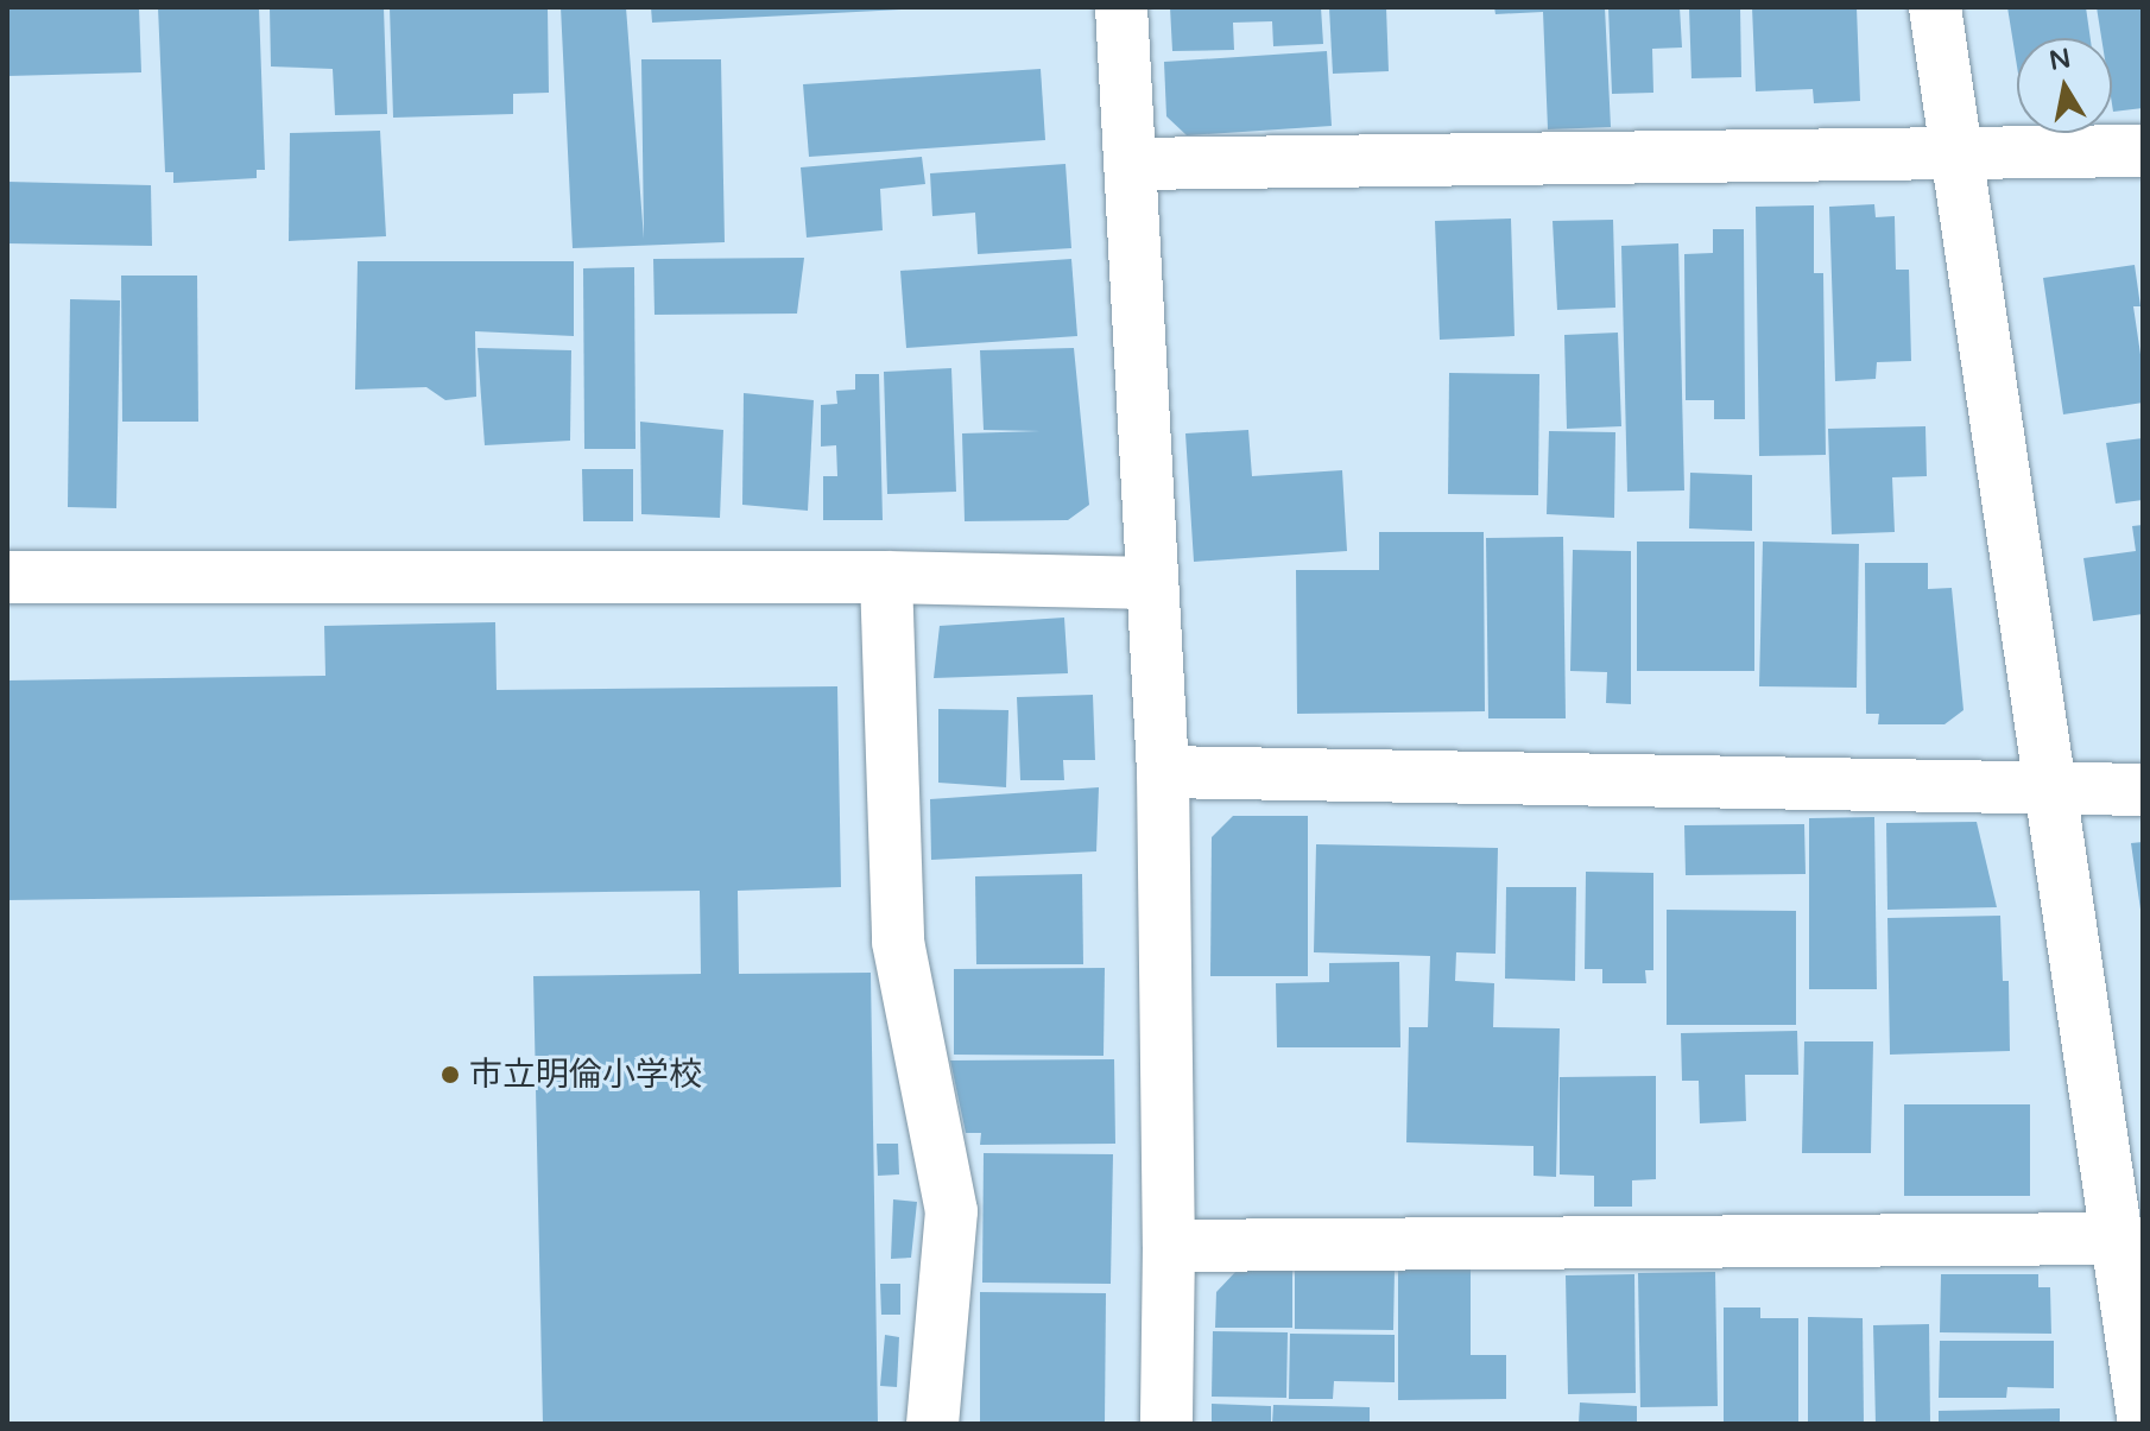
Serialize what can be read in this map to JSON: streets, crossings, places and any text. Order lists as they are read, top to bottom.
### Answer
{
  "places": ["市立明倫小学校"],
  "north": "top"
}
